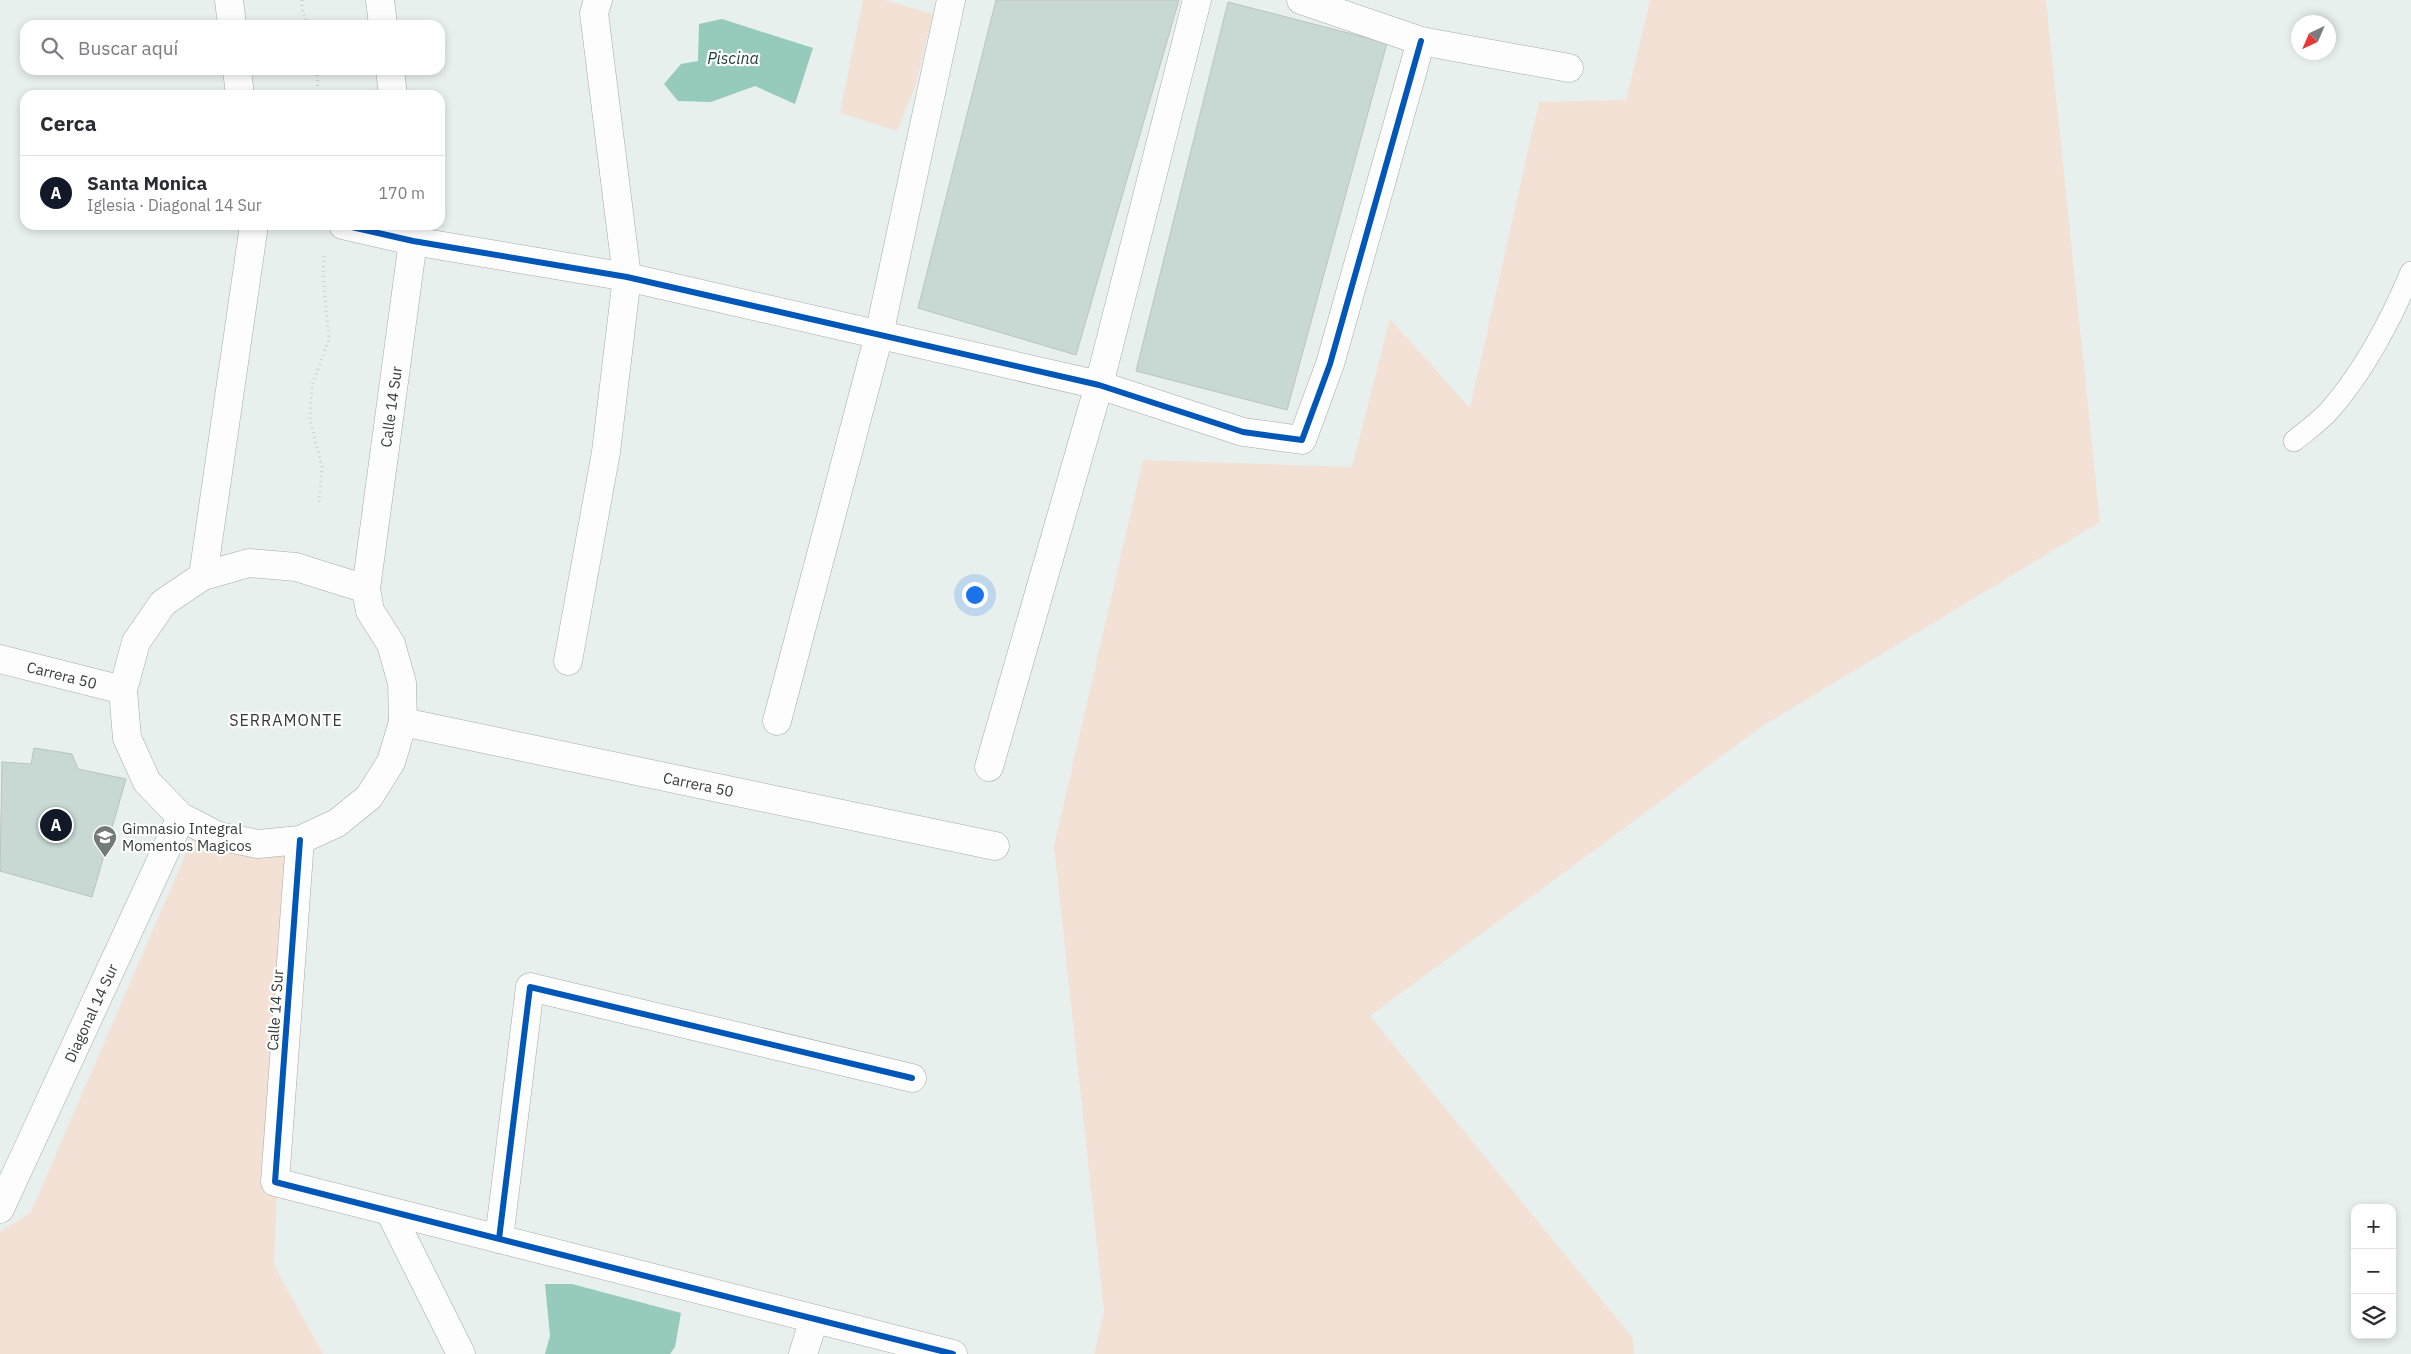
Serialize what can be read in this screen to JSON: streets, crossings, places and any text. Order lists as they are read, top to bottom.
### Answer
{
  "streets": {
    "street": ["Calle 14 Sur", "Carrera 50", "Diagonal 14 Sur"]
  },
  "crossings": [
    ["Calle 14 Sur", "Carrera 50"],
    ["Calle 14 Sur", "Diagonal 14 Sur"]
  ],
  "districts": ["SERRAMONTE"],
  "water": ["Piscina"],
  "places": {
    "school or university": ["Gimnasio Integral Momentos Magicos"]
  },
  "north": "bottom left",
  "page": {
    "search": "Buscar aquí",
    "heading": "Cerca",
    "list": [
      {
        "mark": "A",
        "name": "Santa Monica",
        "note": "Iglesia · Diagonal 14 Sur",
        "value": "170 m"
      }
    ],
    "pins": "A",
    "map_buttons": ["+", "−"]
  }
}
